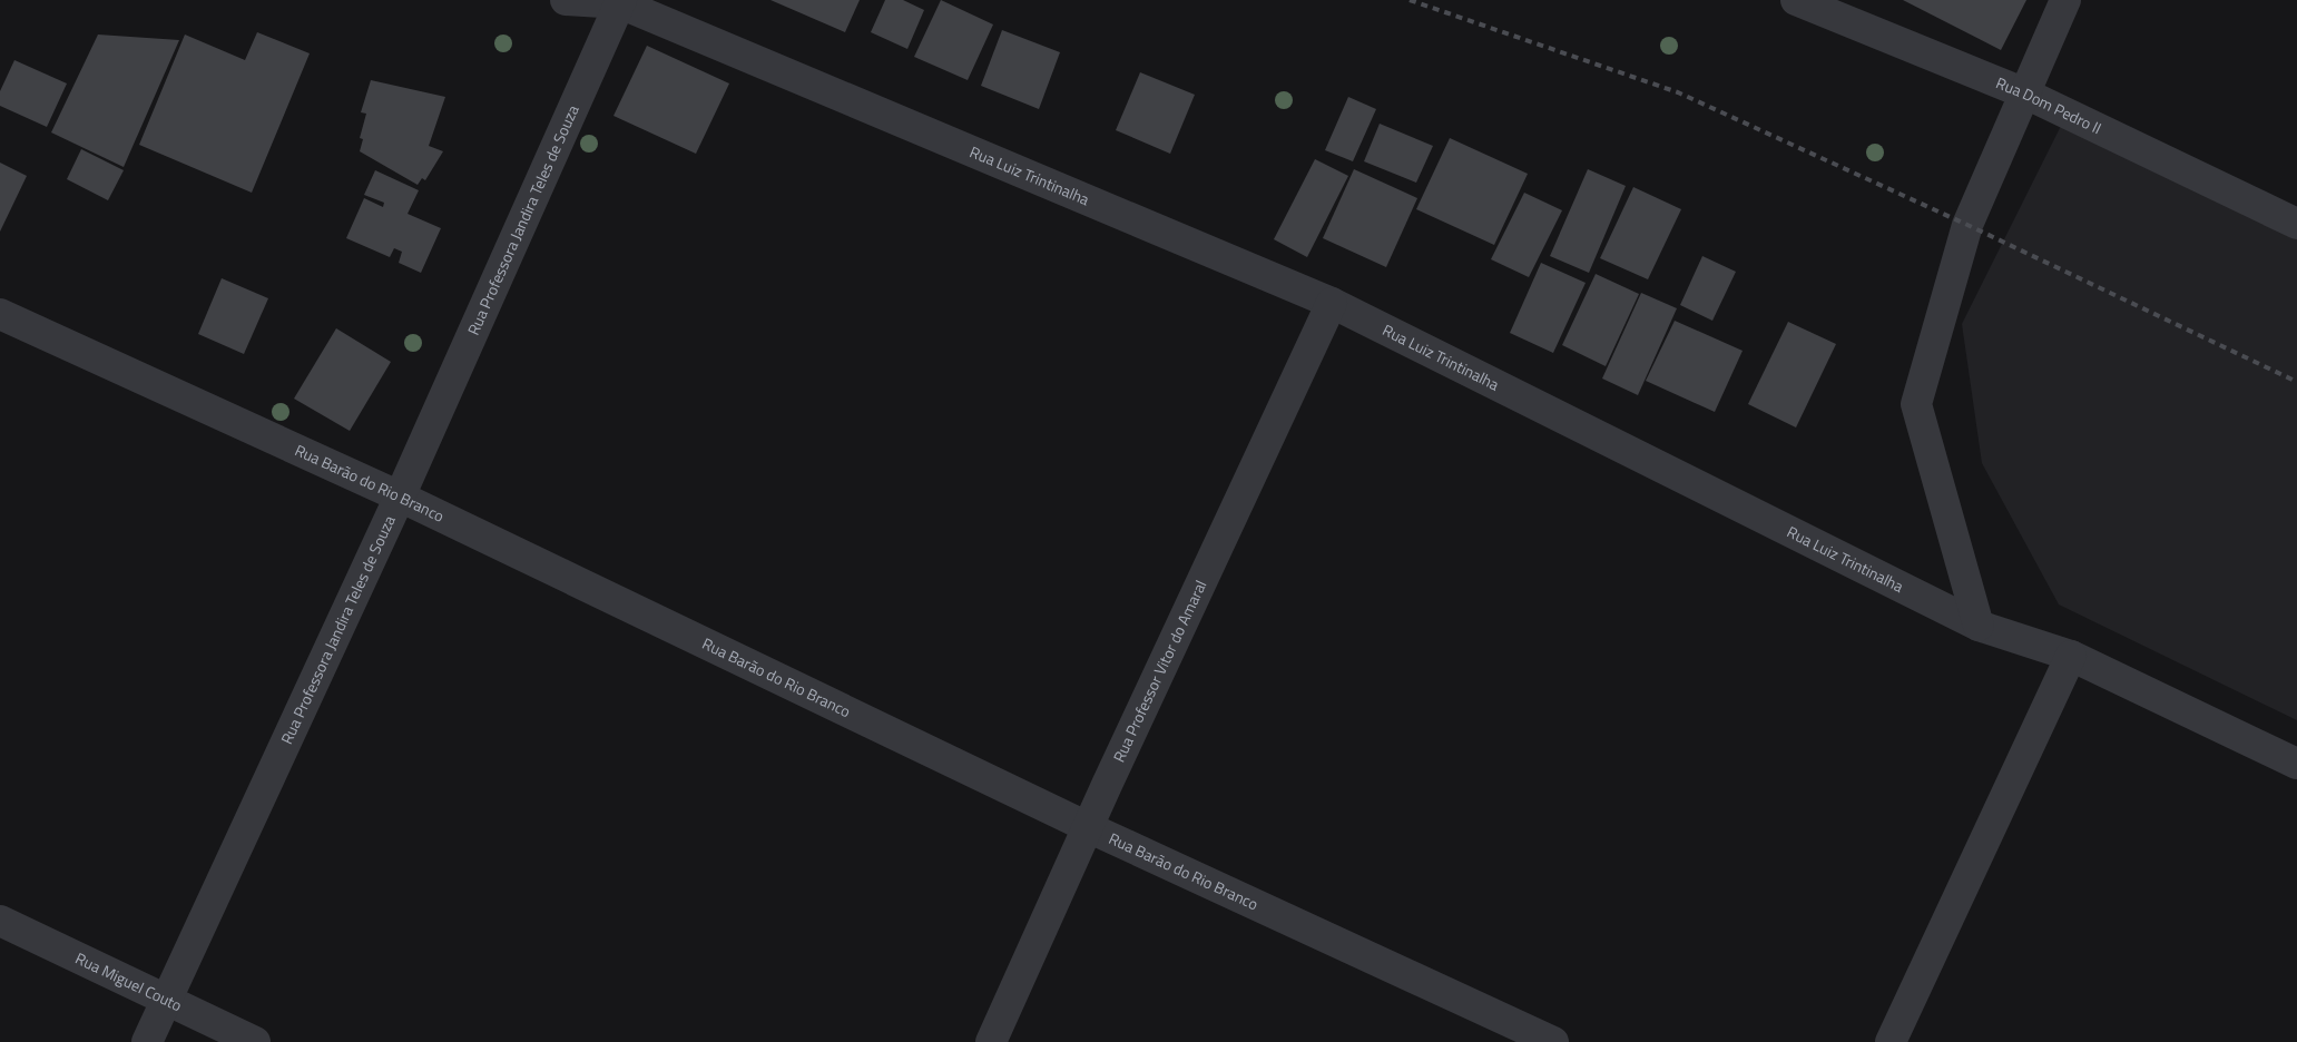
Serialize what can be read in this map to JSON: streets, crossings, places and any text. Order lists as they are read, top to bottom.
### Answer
{
  "streets": {
    "street": [
      "Rua Dom Pedro II",
      "Rua Luiz Trintinalha",
      "Rua Professora Jandira Teles de Souza",
      "Rua Barão do Rio Branco",
      "Rua Professor Vitor do Amaral",
      "Rua Miguel Couto"
    ]
  },
  "crossings": [
    ["Rua Luiz Trintinalha", "Rua Professora Jandira Teles de Souza"],
    ["Rua Luiz Trintinalha", "Rua Professor Vitor do Amaral"],
    ["Rua Professora Jandira Teles de Souza", "Rua Barão do Rio Branco"],
    ["Rua Professora Jandira Teles de Souza", "Rua Miguel Couto"],
    ["Rua Barão do Rio Branco", "Rua Professor Vitor do Amaral"]
  ]
}
